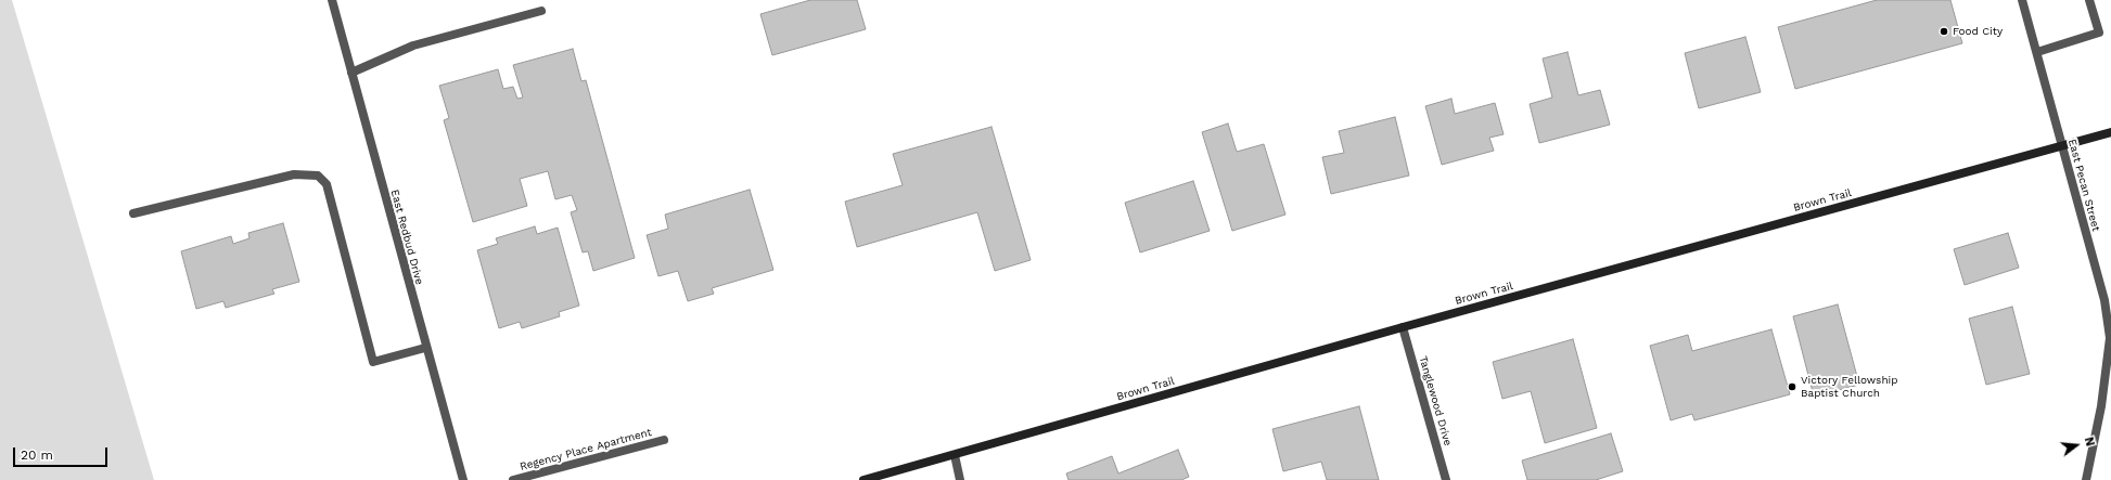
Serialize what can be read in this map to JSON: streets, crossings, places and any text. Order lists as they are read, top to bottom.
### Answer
{
  "streets": {
    "main road": ["Brown Trail"],
    "street": [
      "East Pecan Street",
      "East Redbud Drive",
      "Tanglewood Drive",
      "Regency Place Apartment"
    ]
  },
  "crossings": [
    ["East Pecan Street", "Brown Trail"],
    ["Brown Trail", "Tanglewood Drive"]
  ],
  "places": ["Food City", "Victory Fellowship Baptist Church"],
  "scale_bar": "20 m",
  "north": "right"
}
